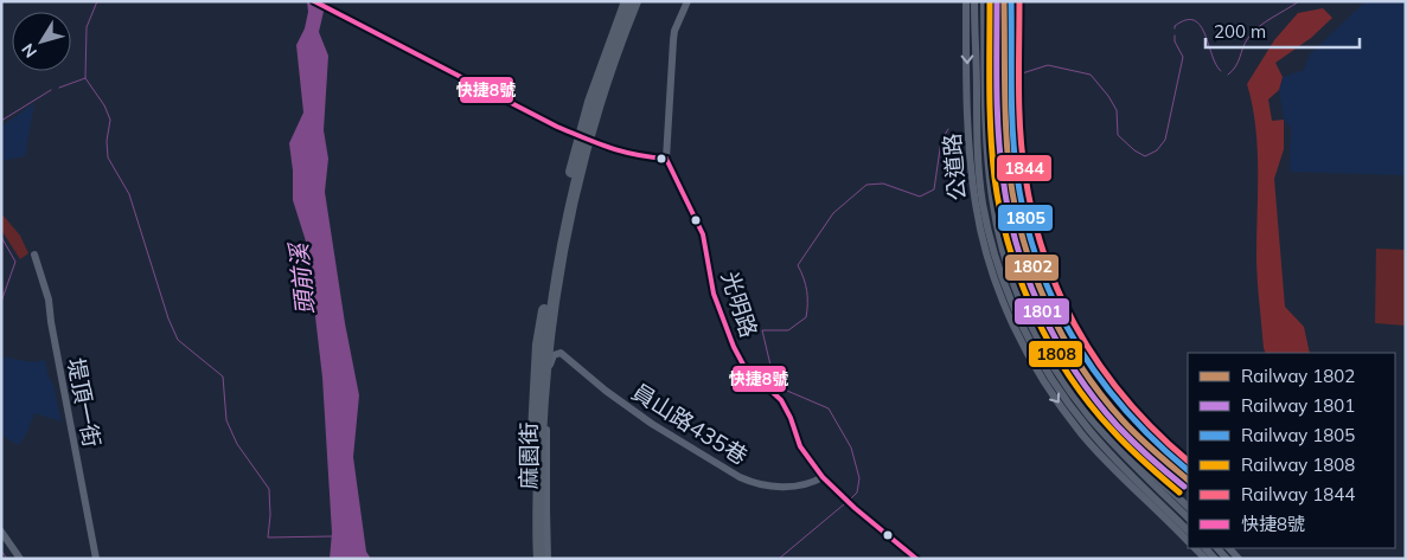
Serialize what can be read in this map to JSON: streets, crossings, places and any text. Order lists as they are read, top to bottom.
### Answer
{
  "streets": {
    "street": [
      "公道路",
      "光明路",
      "堤頂一街",
      "員山路435巷",
      "麻園街"
    ]
  },
  "crossings": [
    ["光明路", "員山路435巷"],
    ["員山路435巷", "麻園街"]
  ],
  "water": ["頭前溪"],
  "lines": [
    "rail line 1802",
    "rail line 1801",
    "rail line 1805",
    "rail line 1808",
    "rail line 1844",
    "transit line 快捷8號"
  ],
  "legend": [
    "Railway 1802",
    "Railway 1801",
    "Railway 1805",
    "Railway 1808",
    "Railway 1844",
    "快捷8號"
  ],
  "scale_bar": "200 m",
  "north": "bottom left"
}
